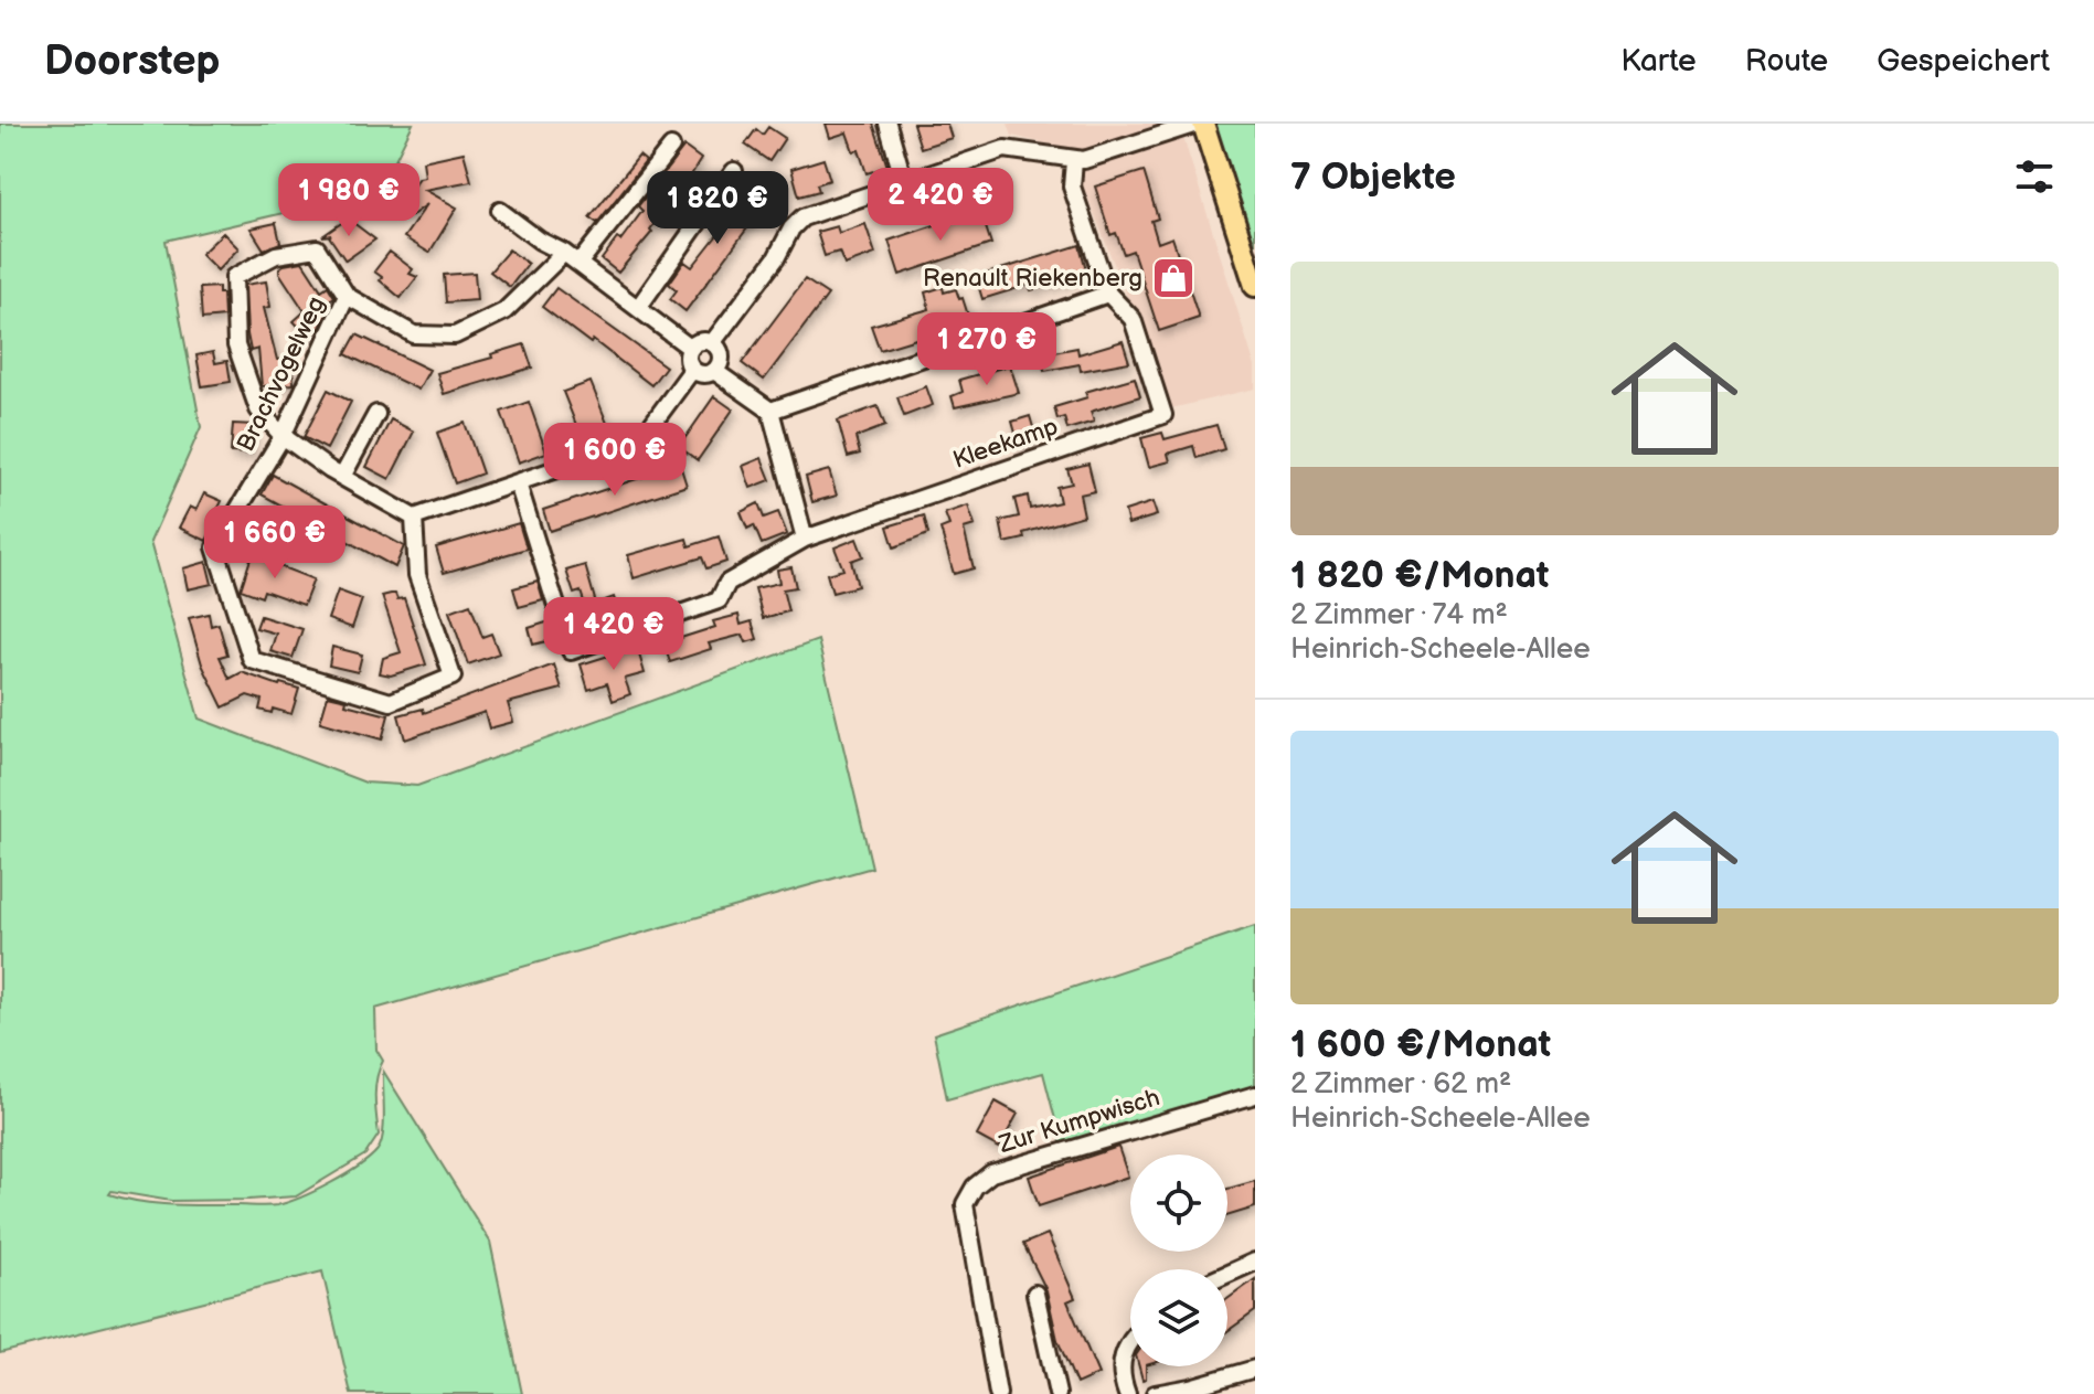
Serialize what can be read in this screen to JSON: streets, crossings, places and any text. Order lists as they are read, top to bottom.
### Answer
{
  "streets": {
    "street": ["Brachvogelweg", "Kleekamp", "Zur Kumpwisch"]
  },
  "places": {
    "shop": ["Renault Riekenberg"]
  },
  "page": {
    "header": "Doorstep",
    "nav": ["Karte", "Route", "Gespeichert"],
    "heading": "7 Objekte",
    "price": [
      "1 980 €",
      "2 420 €",
      "1 820 €",
      "1 270 €",
      "1 600 €",
      "1 660 €",
      "1 420 €"
    ],
    "list": [
      {
        "name": "1 820 €/Monat",
        "note": "2 Zimmer · 74 m² · Heinrich-Scheele-Allee"
      },
      {
        "name": "1 600 €/Monat",
        "note": "2 Zimmer · 62 m² · Heinrich-Scheele-Allee"
      }
    ]
  }
}
